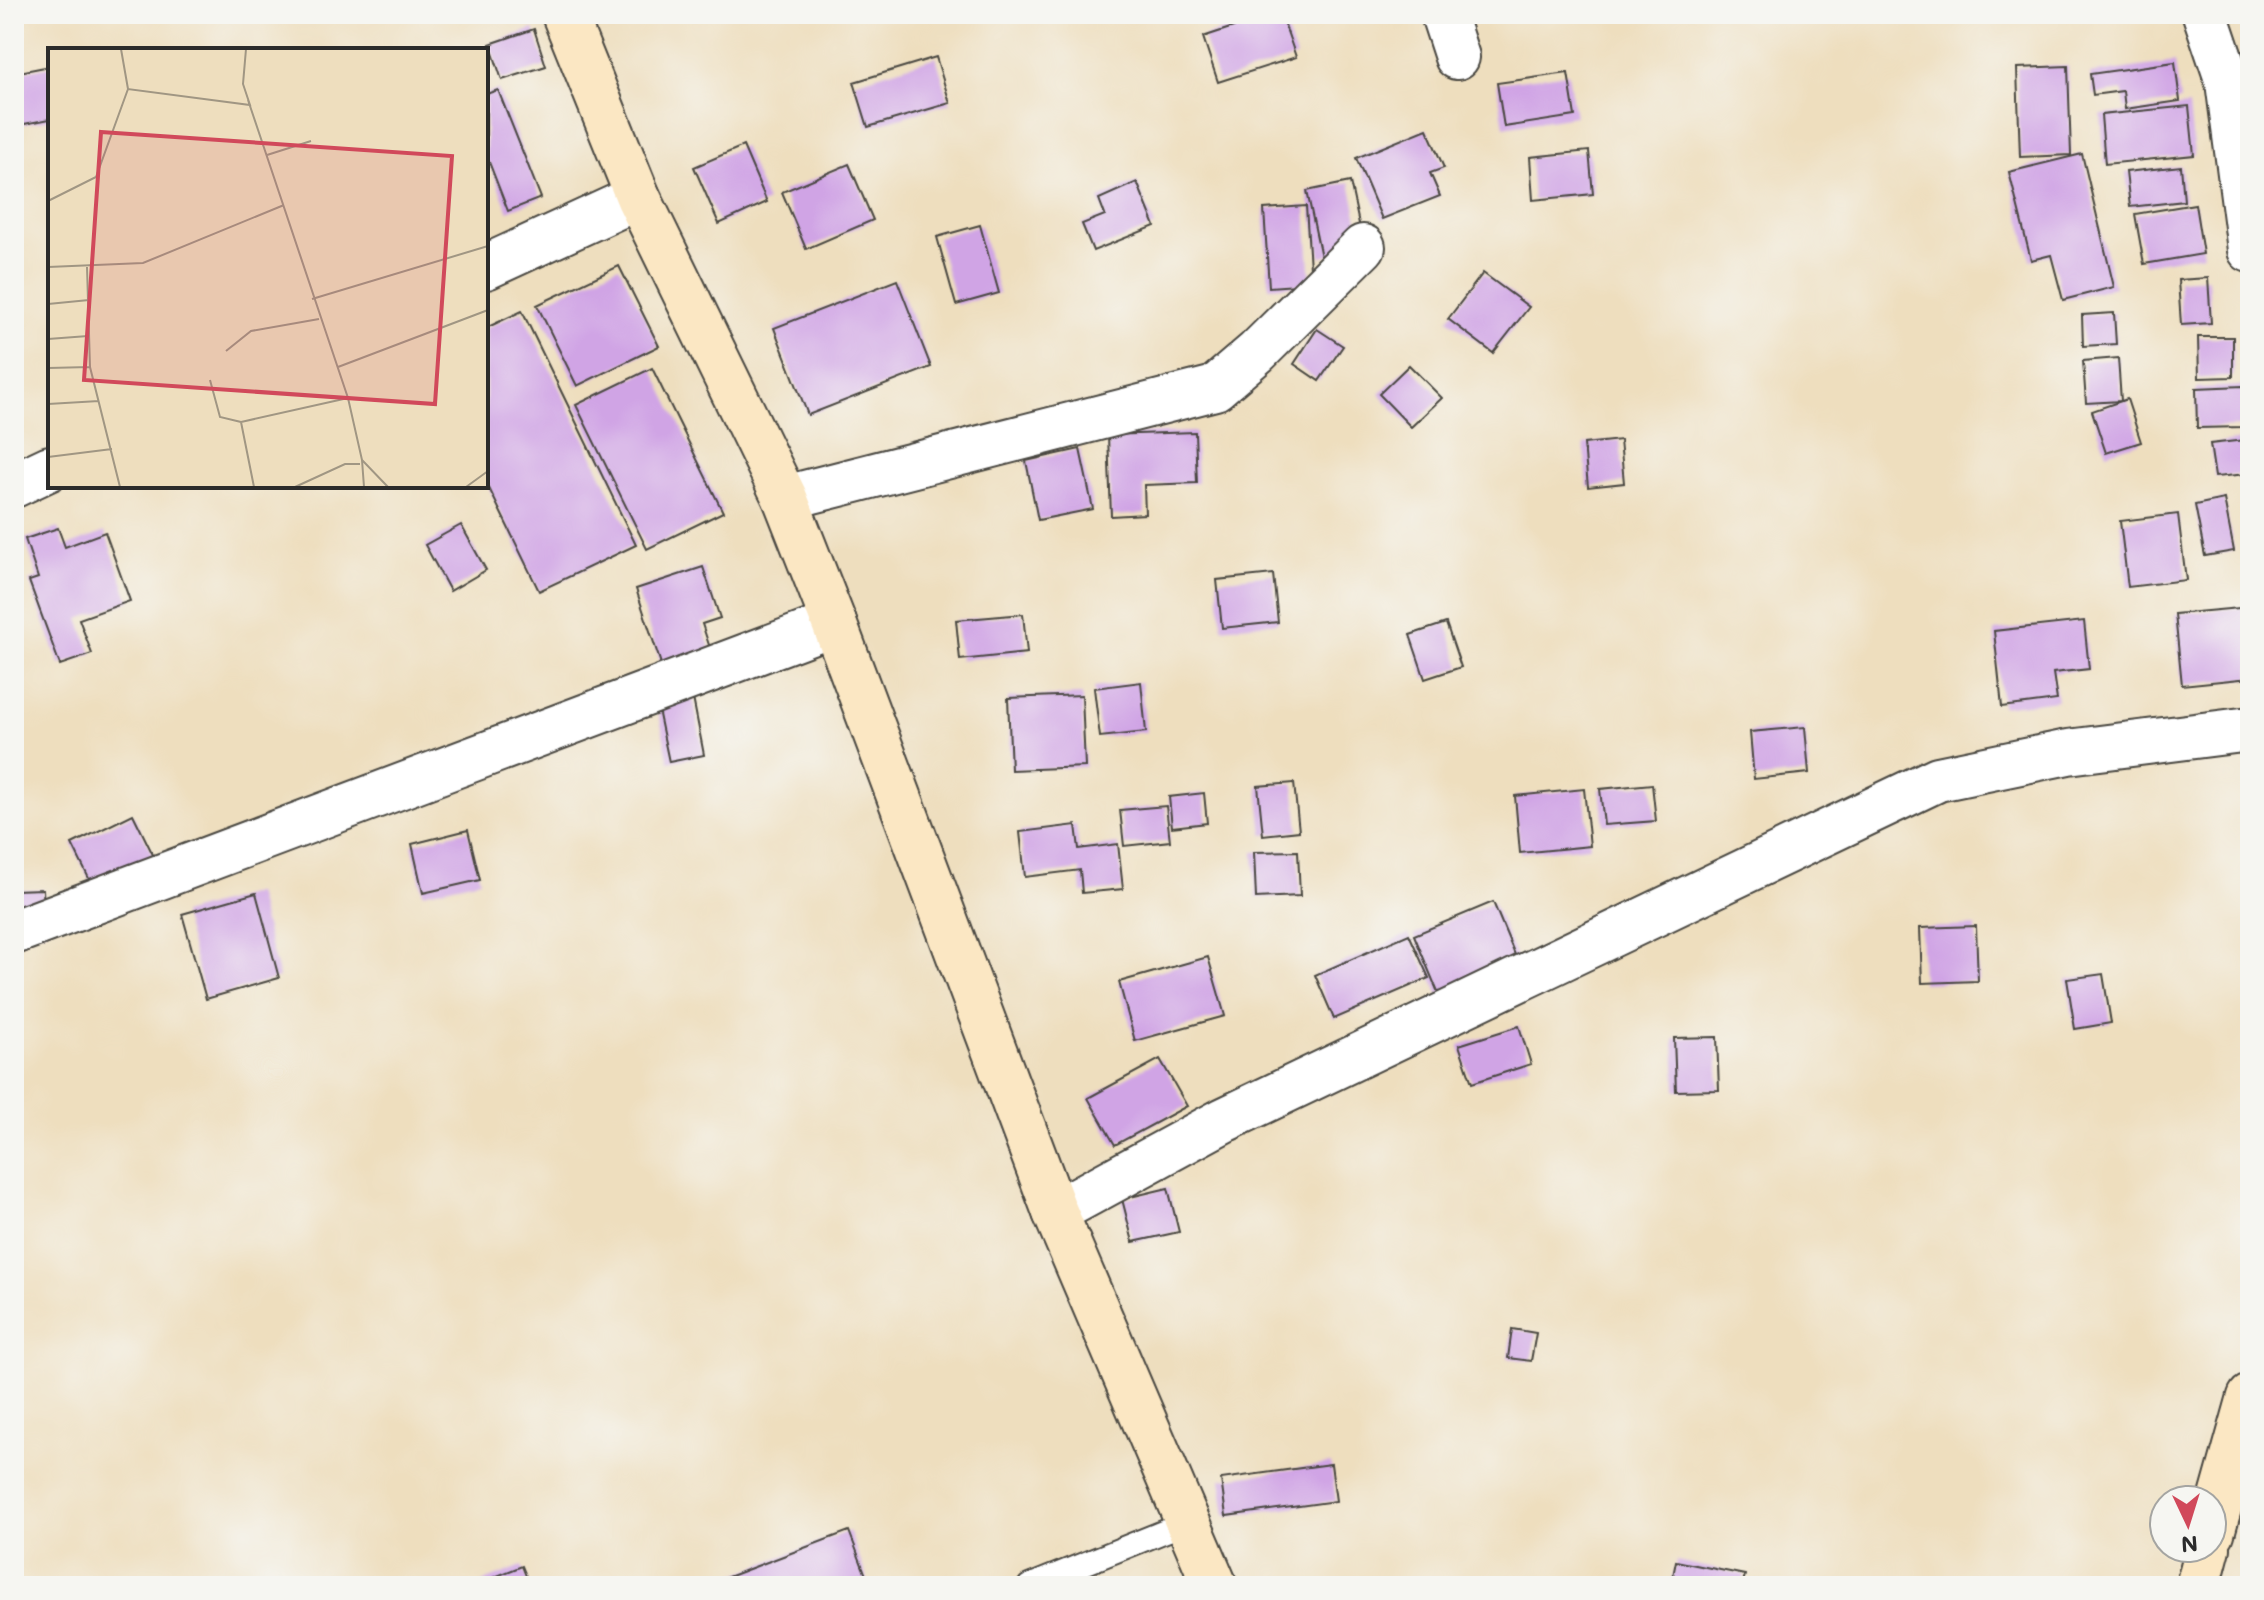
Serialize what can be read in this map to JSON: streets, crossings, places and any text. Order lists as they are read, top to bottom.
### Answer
{
  "north": "bottom"
}
